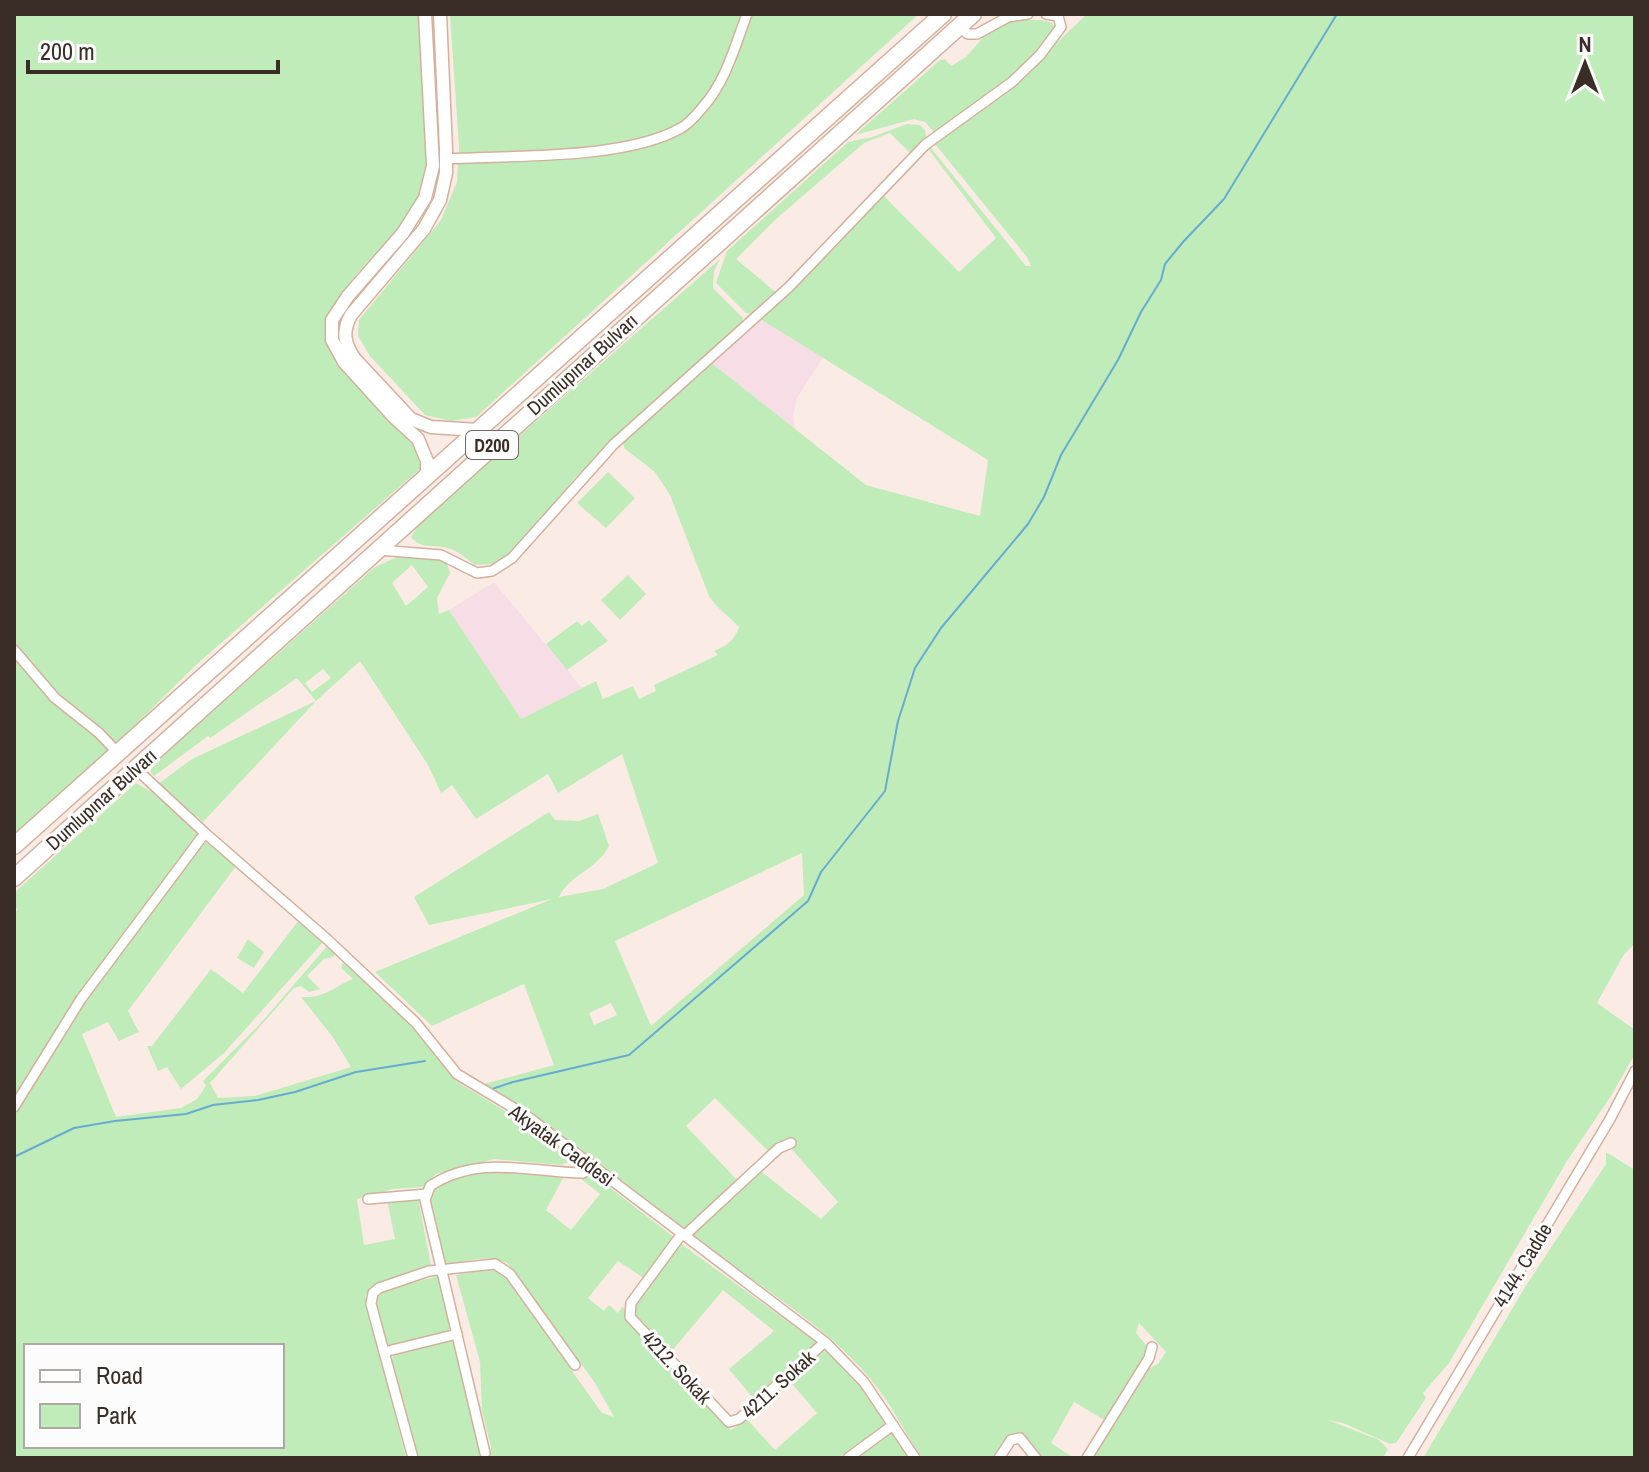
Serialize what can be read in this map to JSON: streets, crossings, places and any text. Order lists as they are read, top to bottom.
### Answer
{
  "streets": {
    "highway": ["Dumlupınar Bulvarı", "D200"],
    "street": [
      "Akyatak Caddesi",
      "4144. Cadde",
      "4212. Sokak",
      "4211. Sokak"
    ]
  },
  "crossings": [
    ["Dumlupınar Bulvarı", "Akyatak Caddesi"],
    ["Akyatak Caddesi", "4212. Sokak"],
    ["Akyatak Caddesi", "4211. Sokak"],
    ["4212. Sokak", "4211. Sokak"]
  ],
  "legend": ["Road", "Park"],
  "scale_bar": "200 m",
  "north": "top"
}
